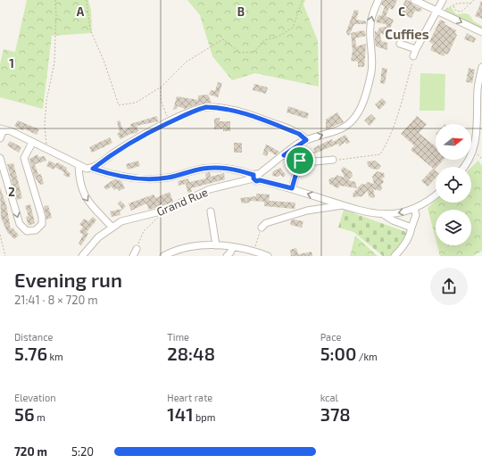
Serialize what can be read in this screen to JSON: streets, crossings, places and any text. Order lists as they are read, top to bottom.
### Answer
{
  "streets": {
    "street": ["Grand Rue"]
  },
  "districts": ["Cuffies"],
  "north": "right",
  "page": {
    "heading": ["Evening run", "21:41 · 8 × 720 m"],
    "stats": [
      ["Distance", "5.76 km"],
      ["Time", "28:48"],
      ["Pace", "5:00 /km"],
      ["Elevation", "56 m"],
      ["Heart rate", "141 bpm"],
      ["kcal", "378"]
    ],
    "list": [
      {
        "name": "720 m",
        "note": "5:20"
      }
    ]
  },
  "grid": {
    "columns": ["A", "B", "C"],
    "rows": ["1", "2"]
  }
}
